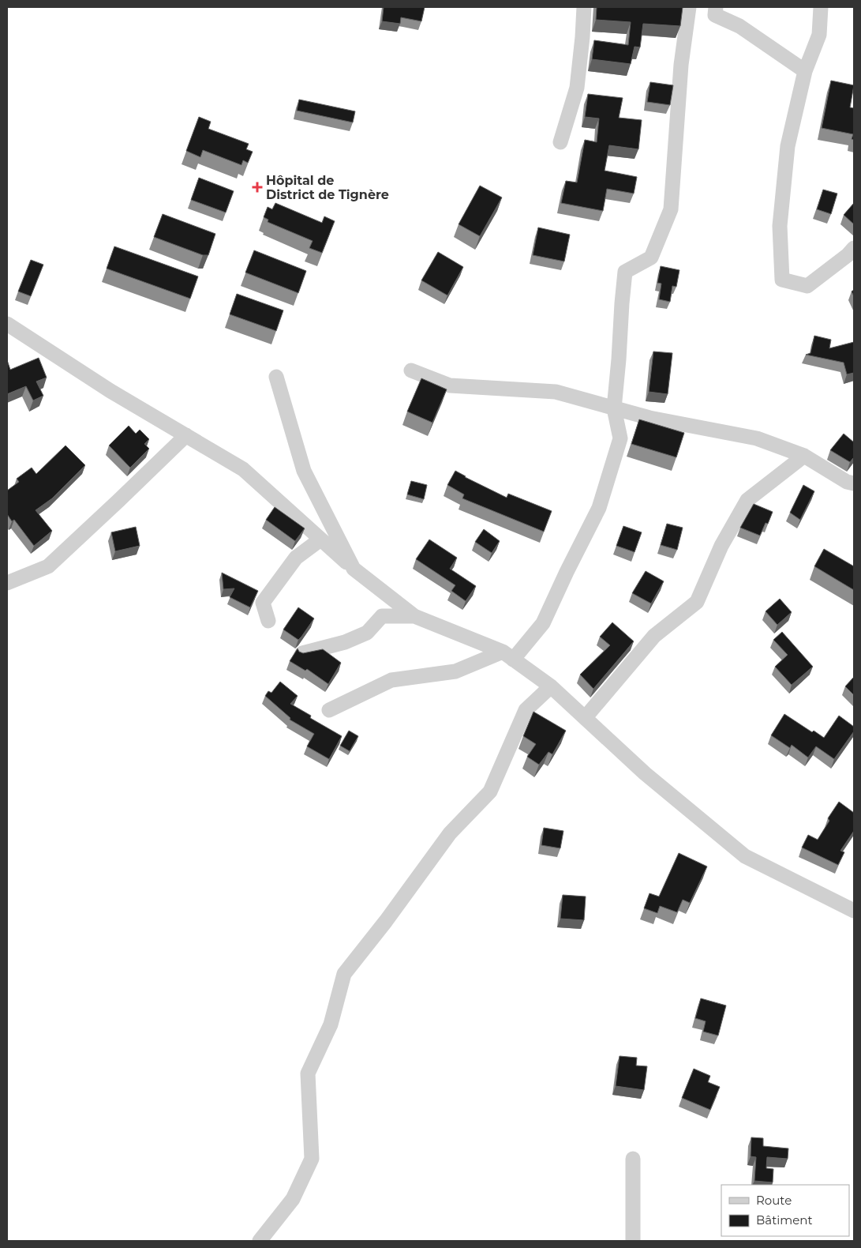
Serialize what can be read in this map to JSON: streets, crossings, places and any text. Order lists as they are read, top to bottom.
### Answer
{
  "places": {
    "health": ["Hôpital de District de Tignère"]
  },
  "legend": ["Route", "Bâtiment"]
}
